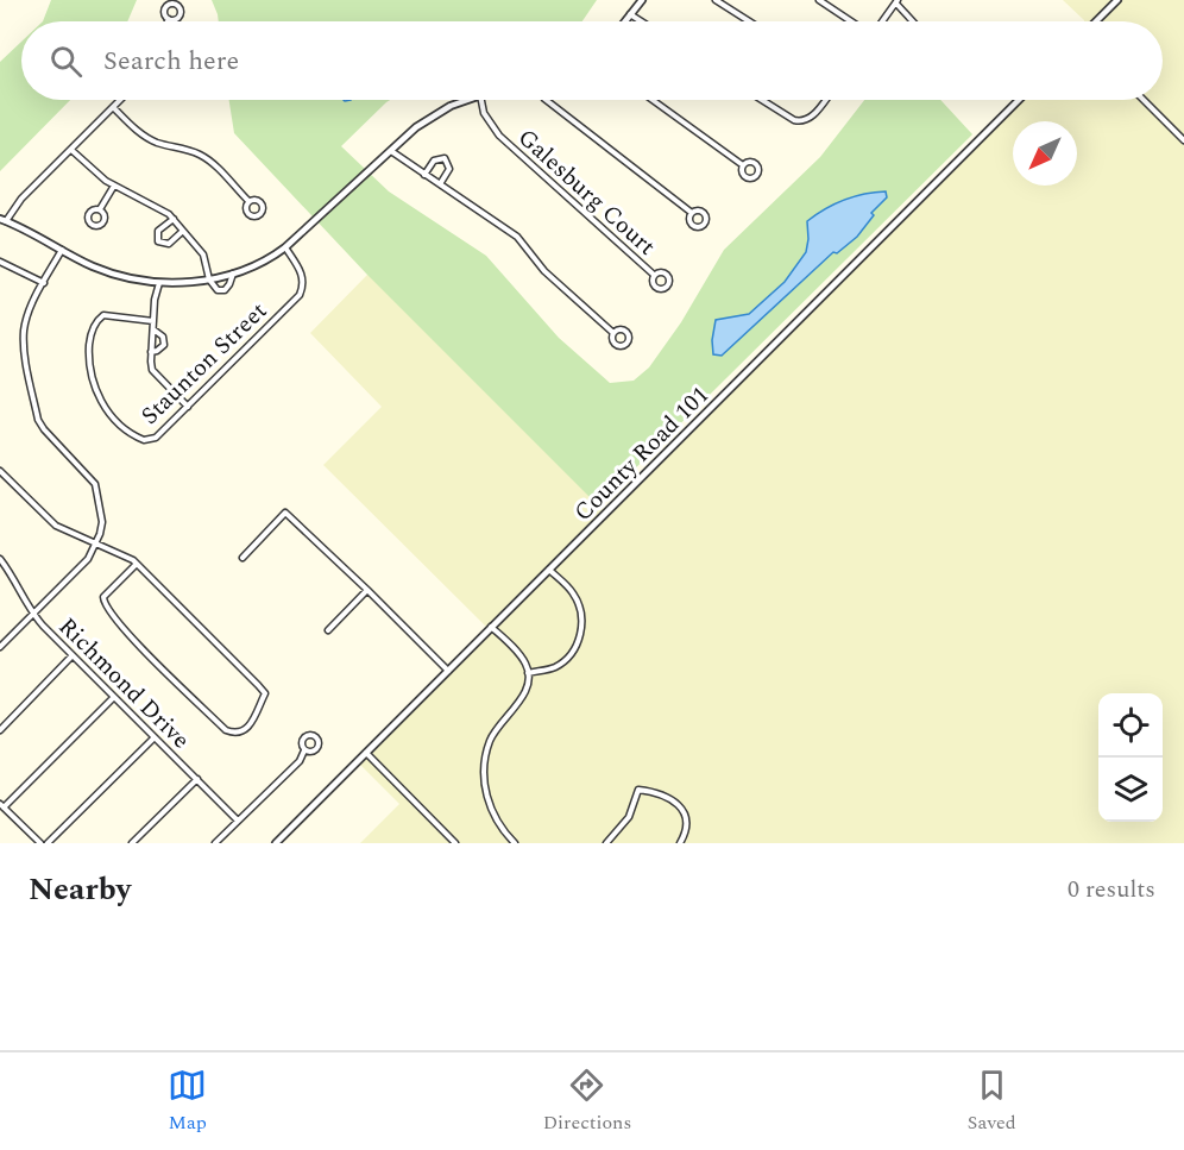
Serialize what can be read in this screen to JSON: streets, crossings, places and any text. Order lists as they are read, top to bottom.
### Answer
{
  "streets": {
    "street": [
      "Galesburg Court",
      "Staunton Street",
      "County Road 101",
      "Richmond Drive"
    ]
  },
  "north": "bottom left",
  "page": {
    "search": "Search here",
    "heading": ["Nearby", "0 results"],
    "nav": ["Map", "Directions", "Saved"]
  }
}
